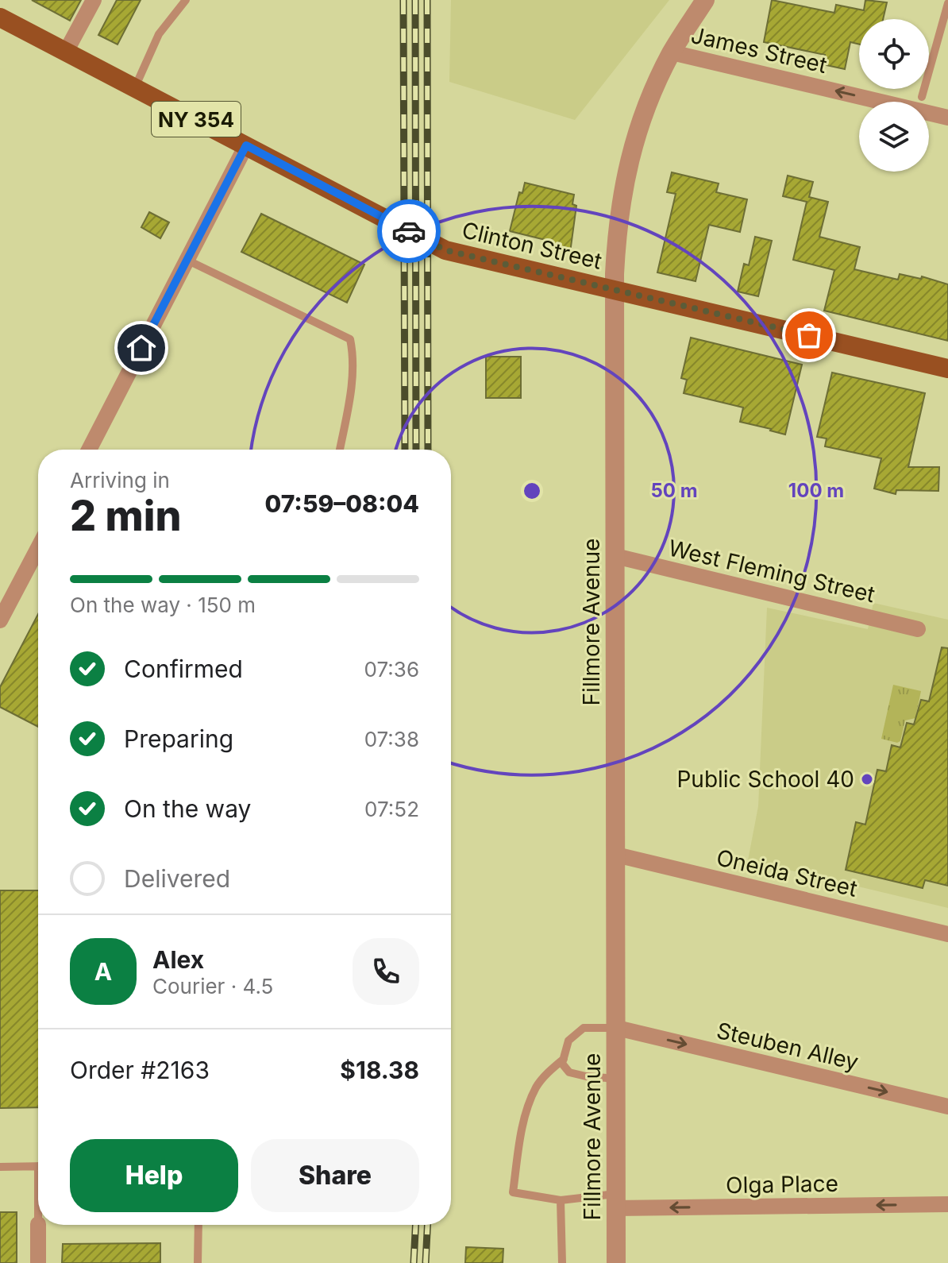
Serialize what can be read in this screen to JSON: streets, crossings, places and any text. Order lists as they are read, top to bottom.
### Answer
{
  "streets": {
    "main road": ["NY 354", "Clinton Street"],
    "street": [
      "James Street",
      "West Fleming Street",
      "Fillmore Avenue",
      "Oneida Street",
      "Steuben Alley",
      "Olga Place"
    ]
  },
  "crossings": [
    ["James Street", "Fillmore Avenue"],
    ["Clinton Street", "Fillmore Avenue"],
    ["West Fleming Street", "Fillmore Avenue"],
    ["Fillmore Avenue", "Oneida Street"],
    ["Fillmore Avenue", "Steuben Alley"],
    ["Fillmore Avenue", "Olga Place"]
  ],
  "one_way": ["James Street", "Steuben Alley", "Olga Place"],
  "places": ["Public School 40"],
  "page": {
    "heading": ["2 min", "Arriving in", "07:59–08:04"],
    "panel": [
      "Alex",
      "Courier · 4.5",
      "Order #2163",
      "$18.38"
    ],
    "bar": "On the way · 150 m",
    "list": [
      ["Confirmed", "07:36"],
      ["Preparing", "07:38"],
      ["On the way", "07:52"],
      "Delivered"
    ],
    "round": "A",
    "buttons": ["Help", "Share"]
  },
  "rings": ["50 m", "100 m"]
}
